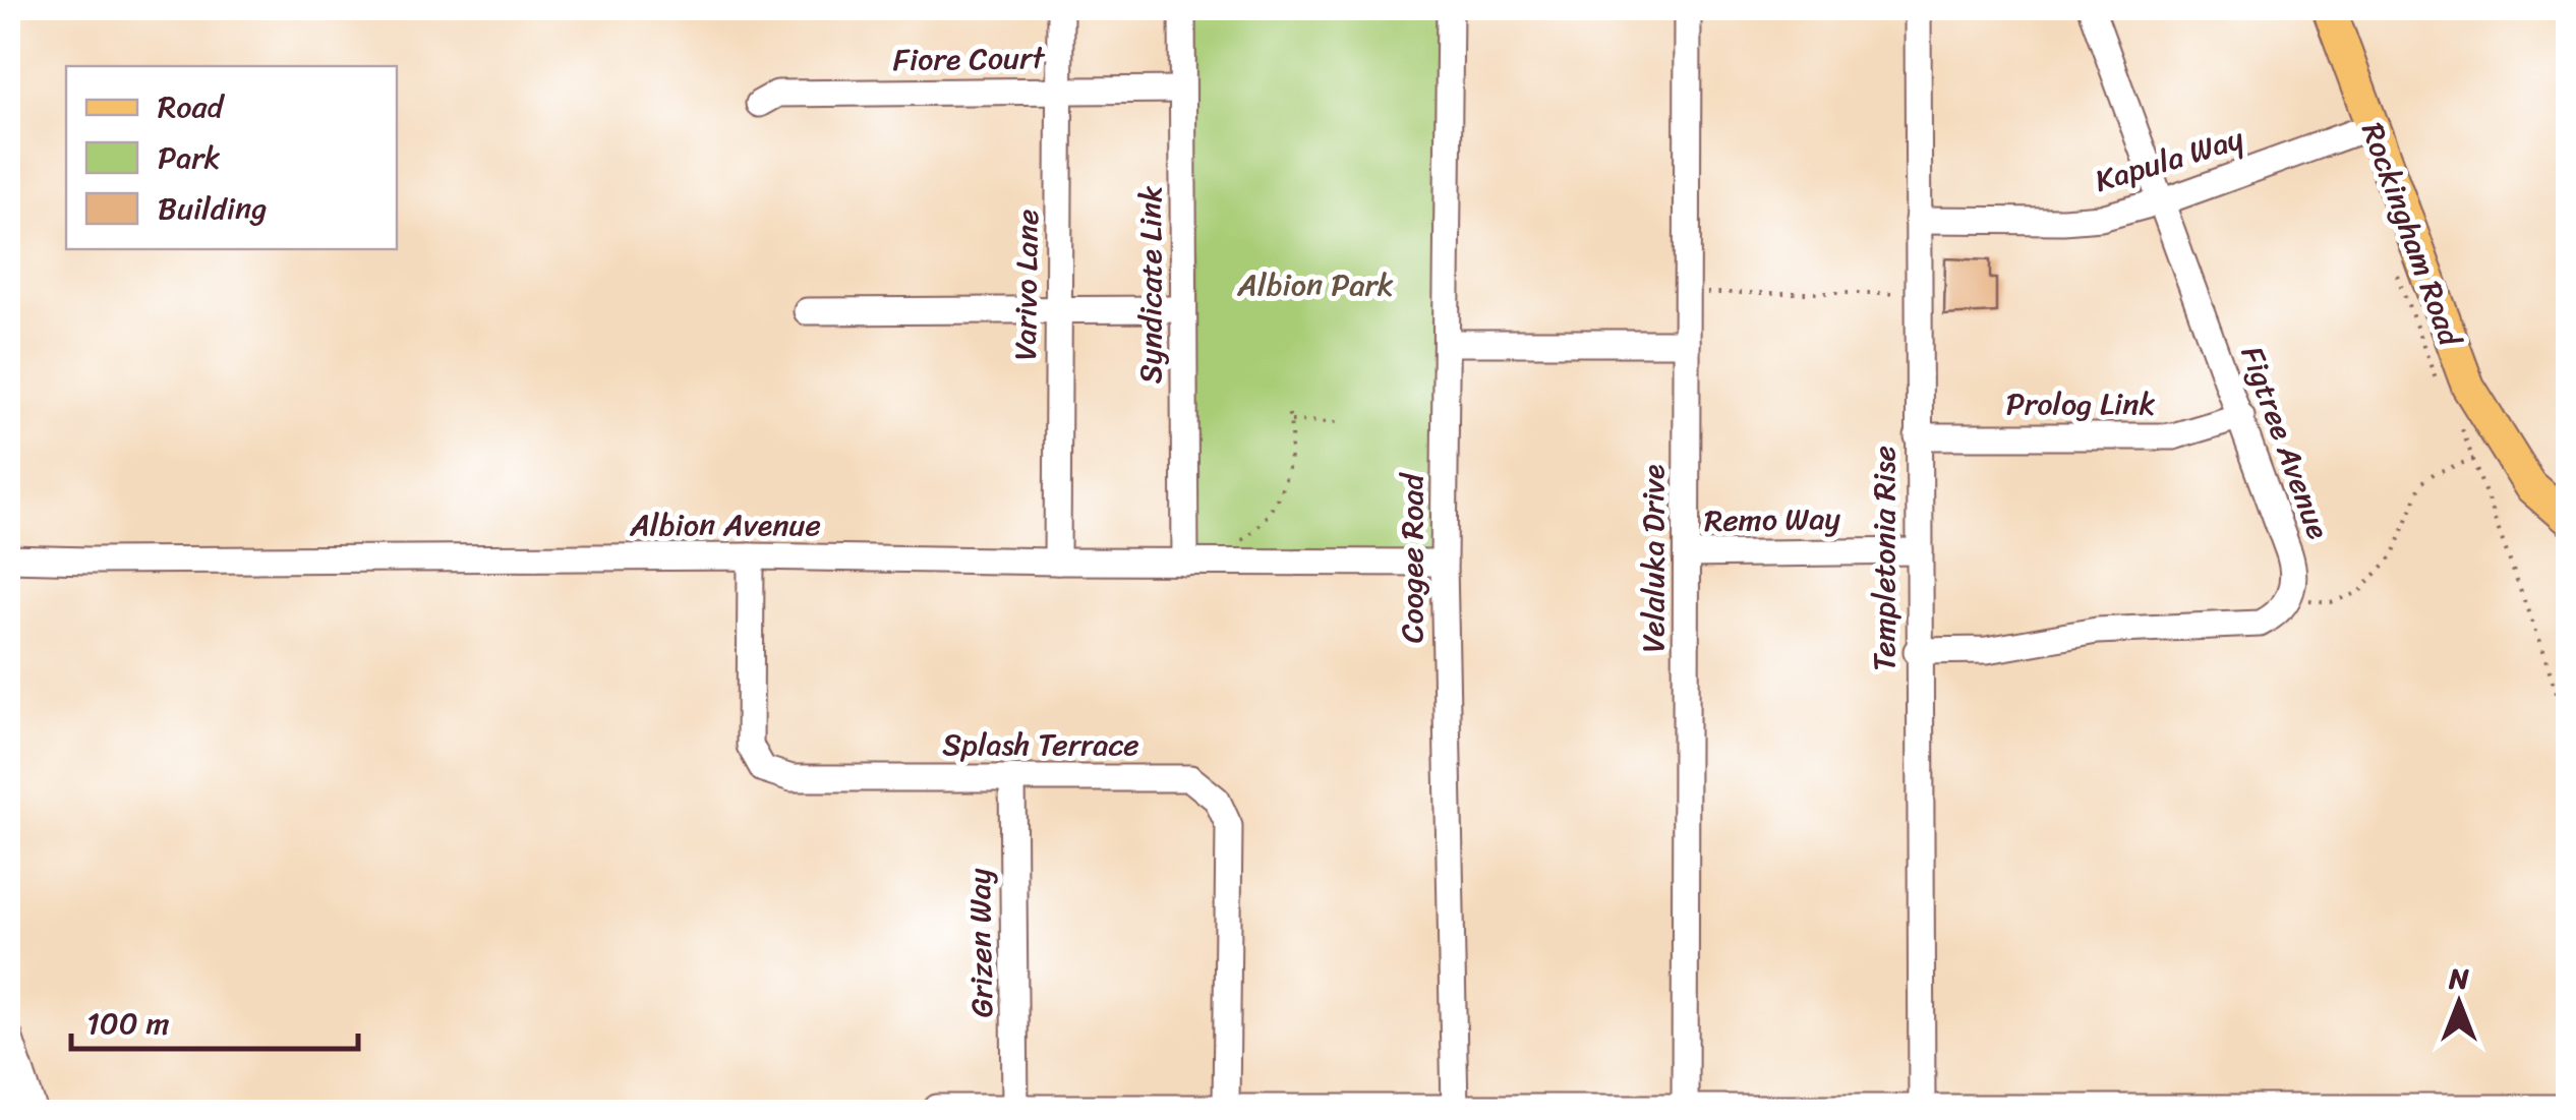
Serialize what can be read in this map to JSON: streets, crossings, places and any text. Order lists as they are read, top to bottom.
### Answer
{
  "streets": {
    "main road": ["Rockingham Road"],
    "street": [
      "Fiore Court",
      "Kapula Way",
      "Varivo Lane",
      "Syndicate Link",
      "Prolog Link",
      "Figtree Avenue",
      "Remo Way",
      "Albion Avenue",
      "Coogee Road",
      "Velaluka Drive",
      "Templetonia Rise",
      "Splash Terrace",
      "Grizen Way"
    ]
  },
  "crossings": [
    ["Fiore Court", "Varivo Lane"],
    ["Fiore Court", "Syndicate Link"],
    ["Kapula Way", "Rockingham Road"],
    ["Kapula Way", "Figtree Avenue"],
    ["Kapula Way", "Templetonia Rise"],
    ["Varivo Lane", "Albion Avenue"],
    ["Syndicate Link", "Albion Avenue"],
    ["Prolog Link", "Figtree Avenue"],
    ["Prolog Link", "Templetonia Rise"],
    ["Remo Way", "Velaluka Drive"],
    ["Remo Way", "Templetonia Rise"],
    ["Albion Avenue", "Coogee Road"],
    ["Albion Avenue", "Splash Terrace"],
    ["Splash Terrace", "Grizen Way"]
  ],
  "parks": ["Albion Park"],
  "legend": ["Road", "Park", "Building"],
  "scale_bar": "100 m",
  "north": "top"
}
